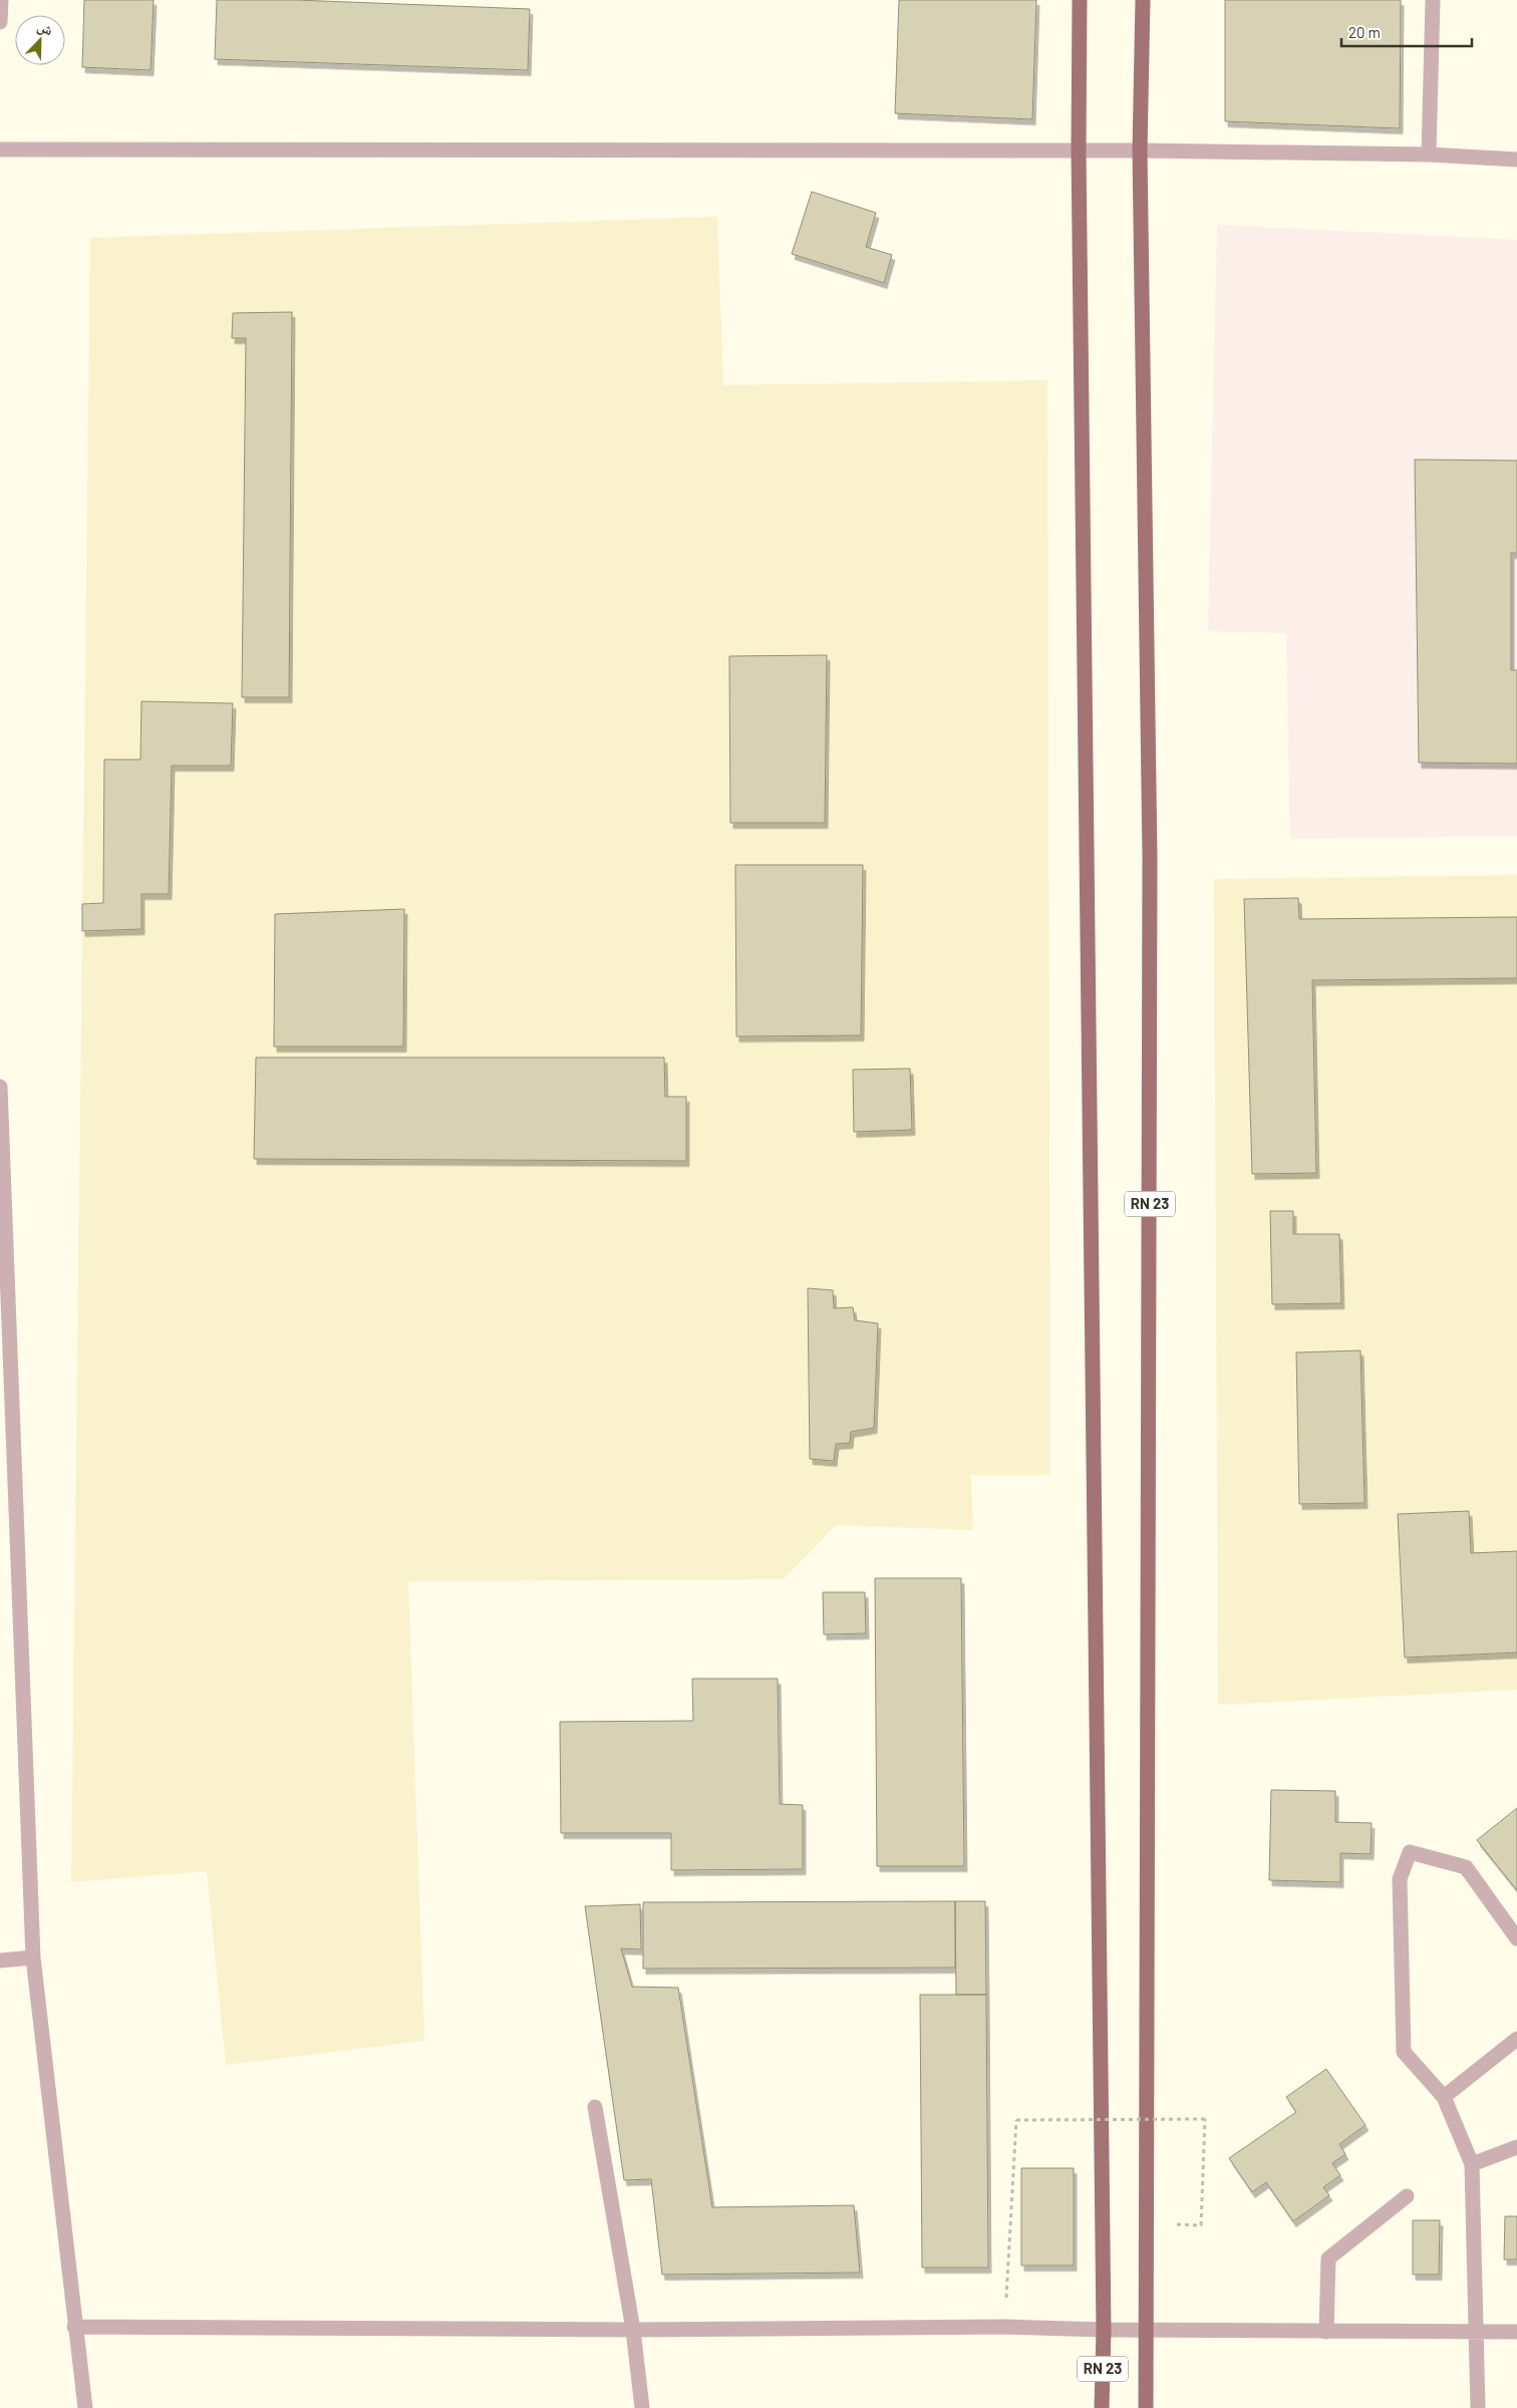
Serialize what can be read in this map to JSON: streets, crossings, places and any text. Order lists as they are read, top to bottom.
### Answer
{
  "streets": {
    "main road": ["RN 23"]
  },
  "scale_bar": "20 m",
  "north": "top right"
}
